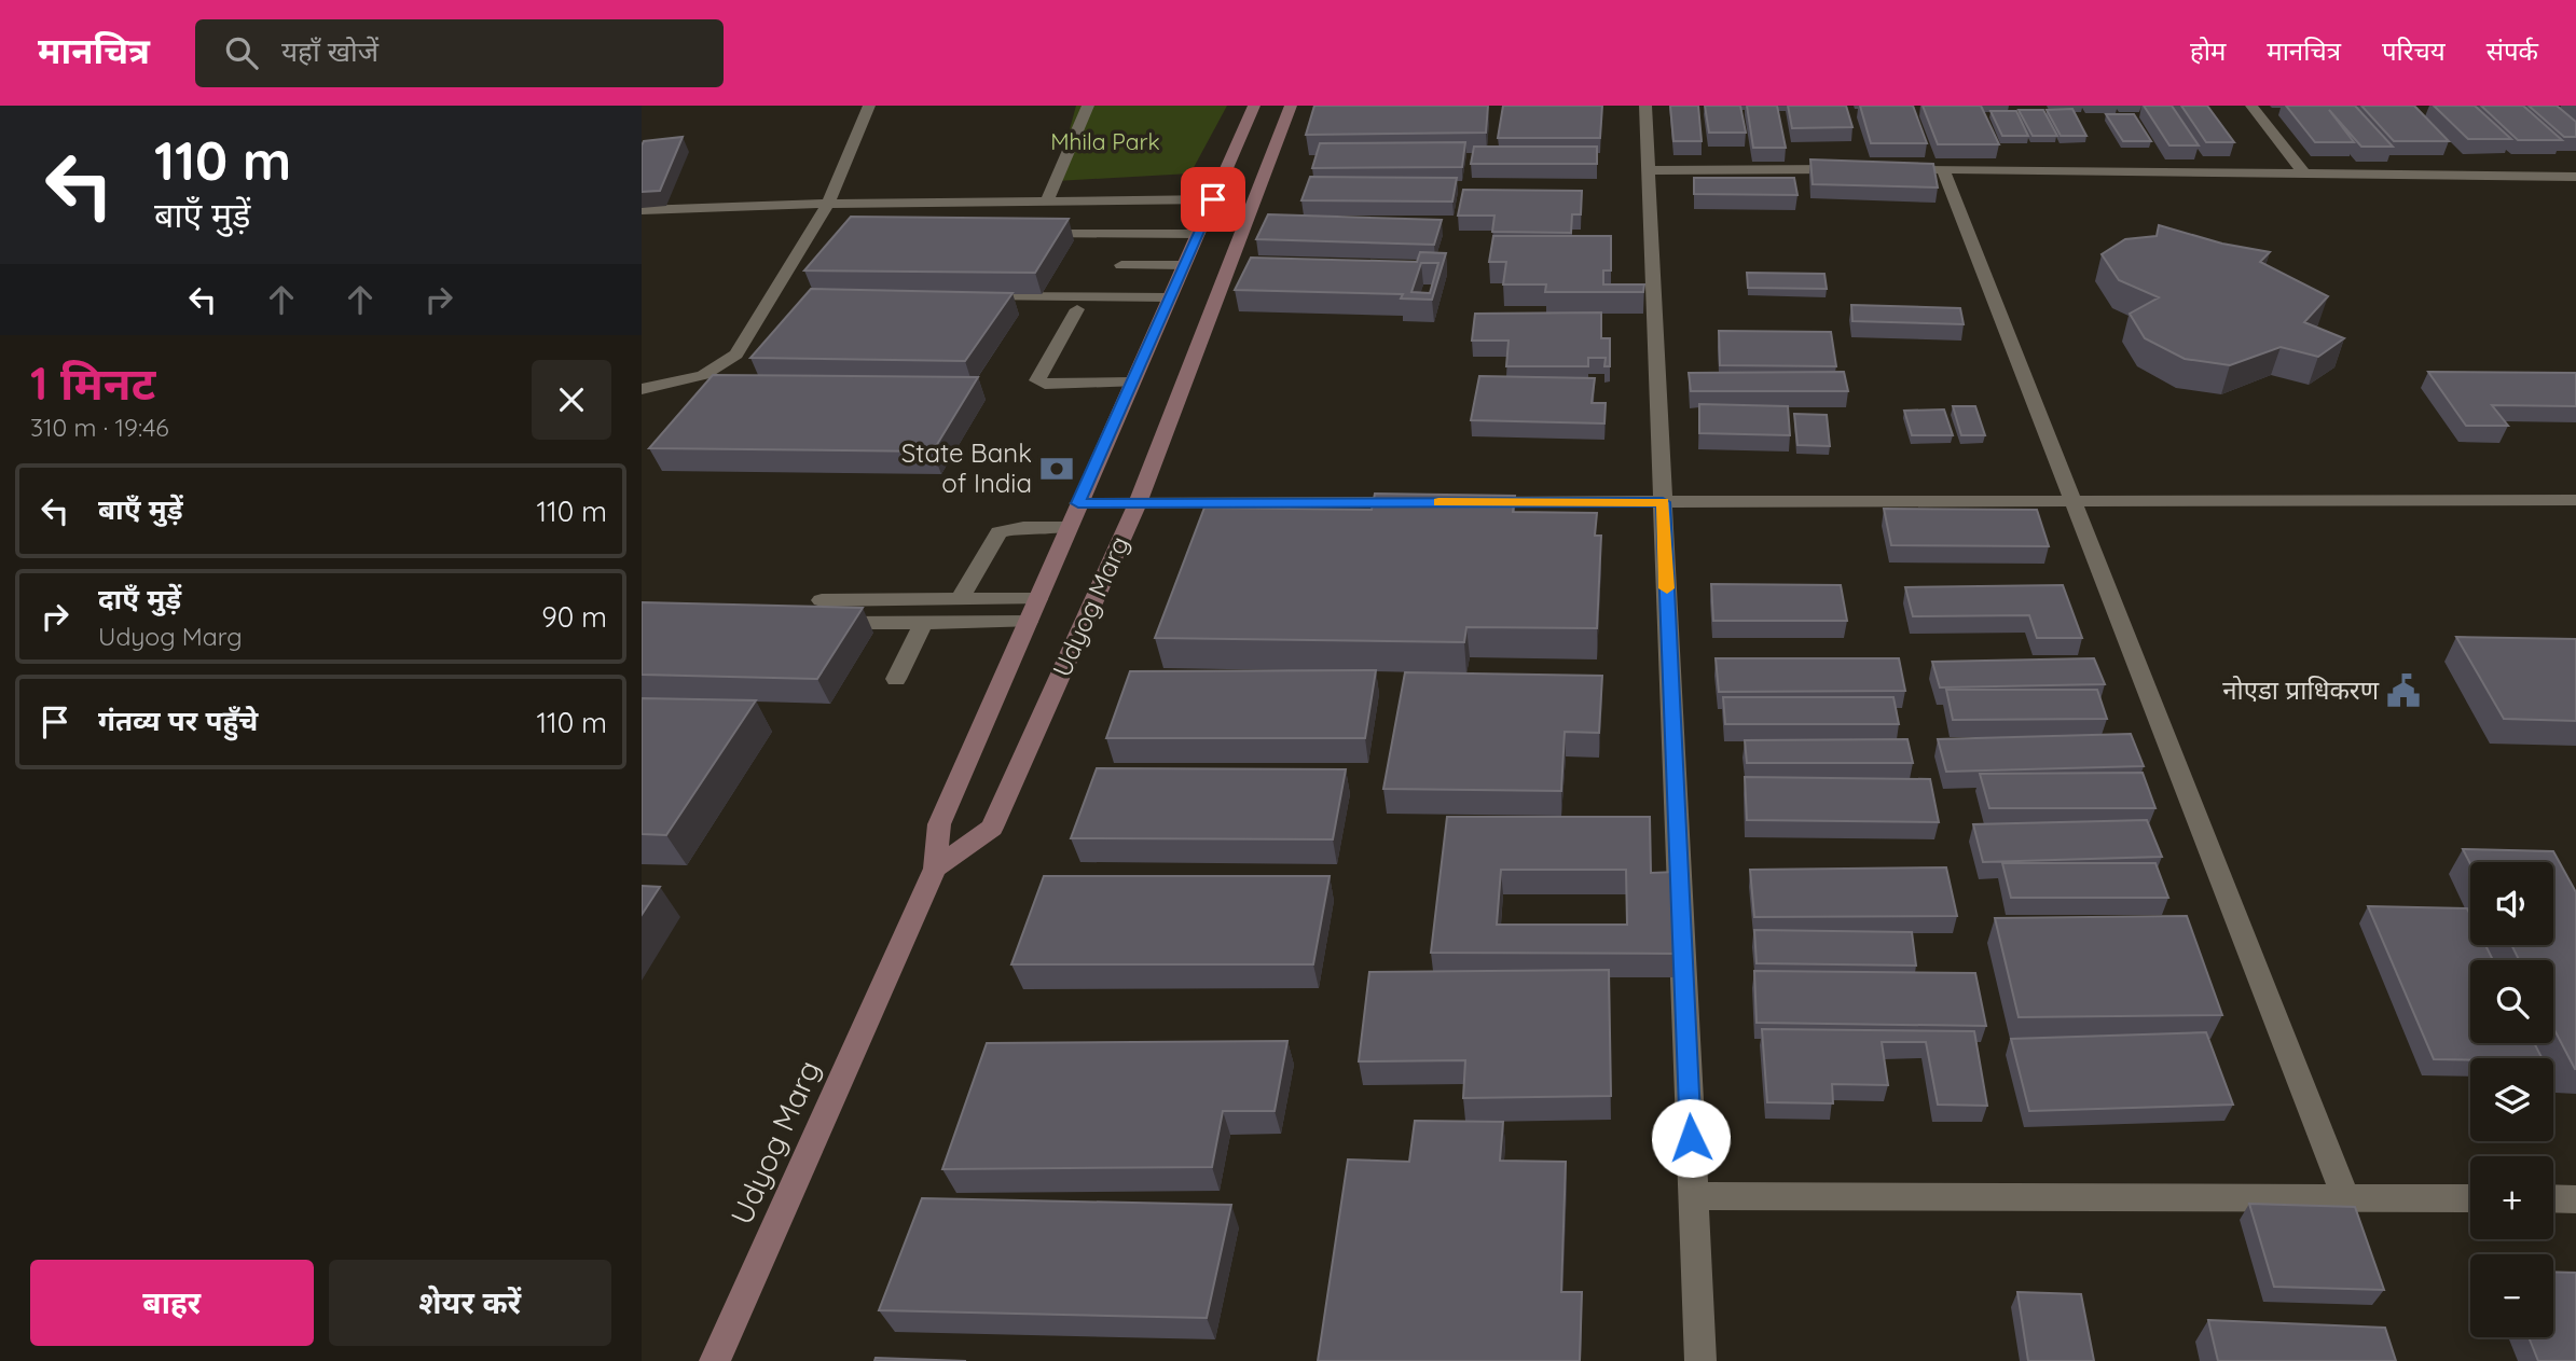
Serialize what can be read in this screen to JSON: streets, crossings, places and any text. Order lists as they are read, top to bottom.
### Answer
{
  "streets": {
    "street": ["Udyog Marg"]
  },
  "parks": ["Mhila Park"],
  "places": {
    "bank": ["State Bank of India"],
    "public building": ["नोएडा प्राधिकरण"]
  },
  "page": {
    "header": "मानचित्र",
    "search": "यहाँ खोजें",
    "nav": [
      "होम",
      "मानचित्र",
      "परिचय",
      "संपर्क"
    ],
    "turn": ["110 m", "बाएँ मुड़ें"],
    "heading": ["1 मिनट", "310 m · 19:46"],
    "list": [
      {
        "name": "बाएँ मुड़ें",
        "value": "110 m"
      },
      {
        "name": "दाएँ मुड़ें",
        "note": "Udyog Marg",
        "value": "90 m"
      },
      {
        "name": "गंतव्य पर पहुँचे",
        "value": "110 m"
      }
    ],
    "map_buttons": ["+", "−"],
    "buttons": ["बाहर", "शेयर करें"]
  }
}
